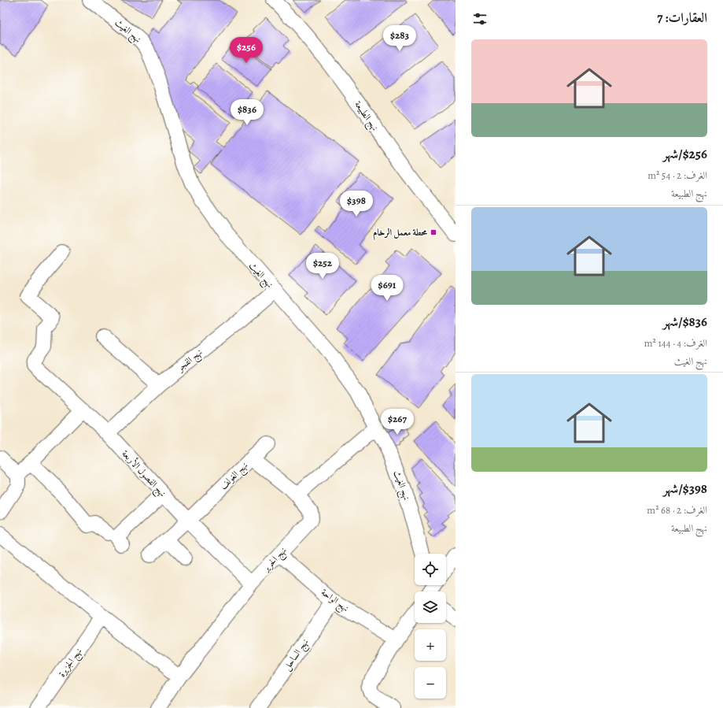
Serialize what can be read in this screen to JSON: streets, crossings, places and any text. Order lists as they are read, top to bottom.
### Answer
{
  "streets": {
    "street": [
      "نهج الغيث",
      "نهج الطبيعة",
      "نهج الفجر",
      "نهج الفصول الأربعة",
      "نهج الغولف",
      "نهج الحرير",
      "نهج الواحة",
      "نهج الساحل",
      "نهج الجزيرة"
    ]
  },
  "crossings": [
    ["نهج الغيث", "نهج الفجر"],
    ["نهج الفجر", "نهج الفصول الأربعة"],
    ["نهج الفصول الأربعة", "نهج الغولف"],
    ["نهج الفصول الأربعة", "نهج الحرير"],
    ["نهج الغولف", "نهج الحرير"],
    ["نهج الحرير", "نهج الواحة"],
    ["نهج الواحة", "نهج الساحل"]
  ],
  "places": {
    "transit": ["محطة معمل الرخام"]
  },
  "page": {
    "heading": "العقارات: 7",
    "price": [
      "$283",
      "$256",
      "$836",
      "$398",
      "$252",
      "$691",
      "$267"
    ],
    "list": [
      {
        "name": "$256/شهر",
        "note": "الغرف: 2 · 54 m² · نهج الطبيعة"
      },
      {
        "name": "$836/شهر",
        "note": "الغرف: 4 · 144 m² · نهج الغيث"
      },
      {
        "name": "$398/شهر",
        "note": "الغرف: 2 · 68 m² · نهج الطبيعة"
      }
    ],
    "map_buttons": ["+", "−"]
  }
}
